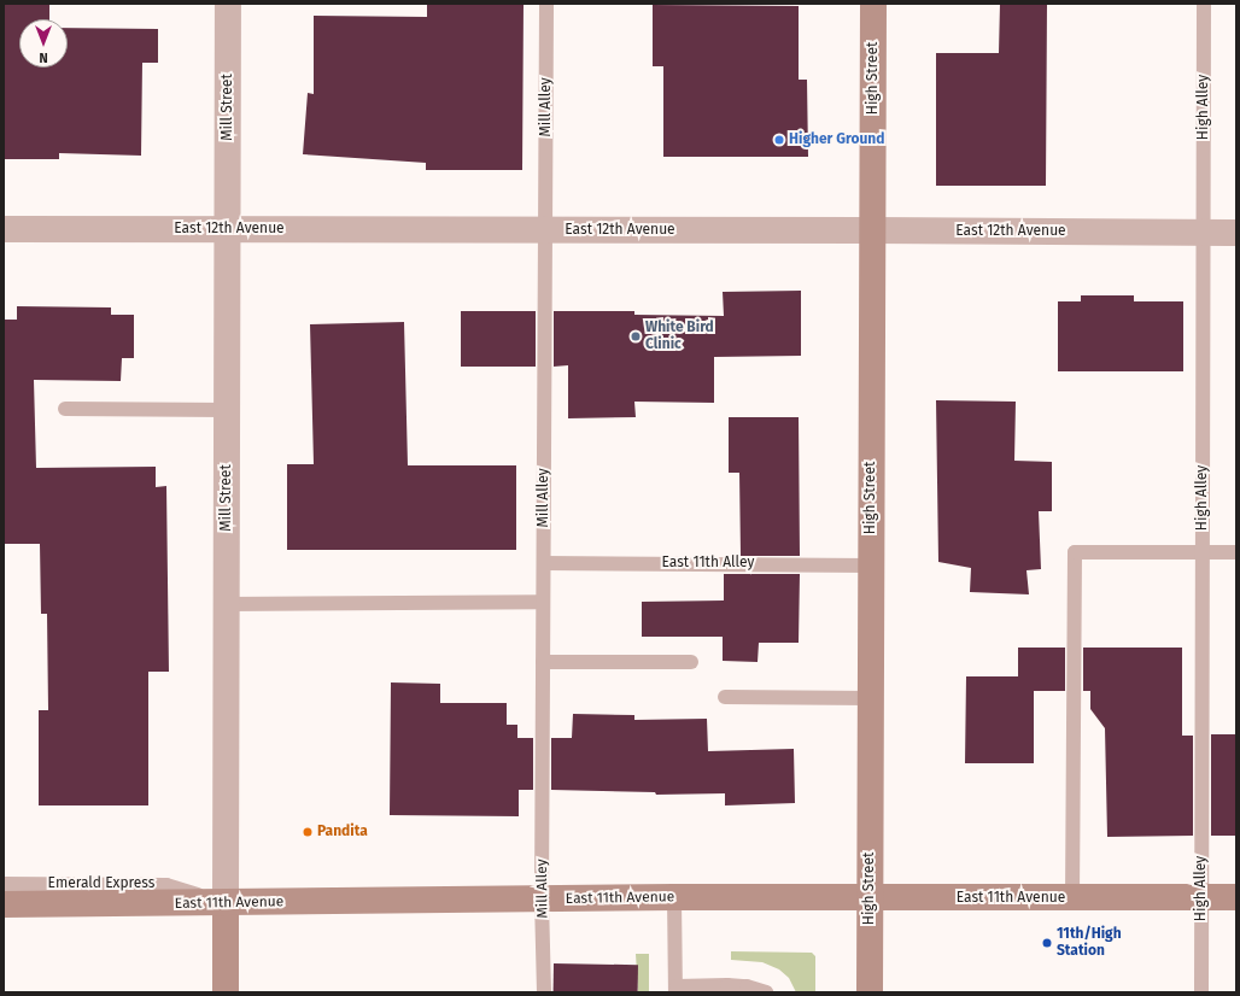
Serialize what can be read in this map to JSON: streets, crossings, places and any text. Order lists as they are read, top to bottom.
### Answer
{
  "streets": {
    "main road": ["High Street", "Mill Street", "East 11th Avenue"],
    "street": ["East 12th Avenue"],
    "lane": [
      "Mill Alley",
      "High Alley",
      "East 11th Alley",
      "Emerald Express"
    ]
  },
  "crossings": [
    ["High Street", "East 12th Avenue"],
    ["High Street", "East 11th Alley"],
    ["High Street", "East 11th Avenue"],
    ["Mill Street", "East 12th Avenue"],
    ["Mill Street", "Emerald Express"],
    ["Mill Street", "East 11th Avenue"],
    ["Mill Alley", "East 12th Avenue"],
    ["Mill Alley", "East 11th Alley"],
    ["Mill Alley", "East 11th Avenue"],
    ["High Alley", "East 12th Avenue"],
    ["High Alley", "East 11th Avenue"],
    ["Emerald Express", "East 11th Avenue"]
  ],
  "places": [
    "Higher Ground",
    "White Bird Clinic",
    "Pandita",
    "11th/High Station"
  ],
  "north": "bottom"
}
